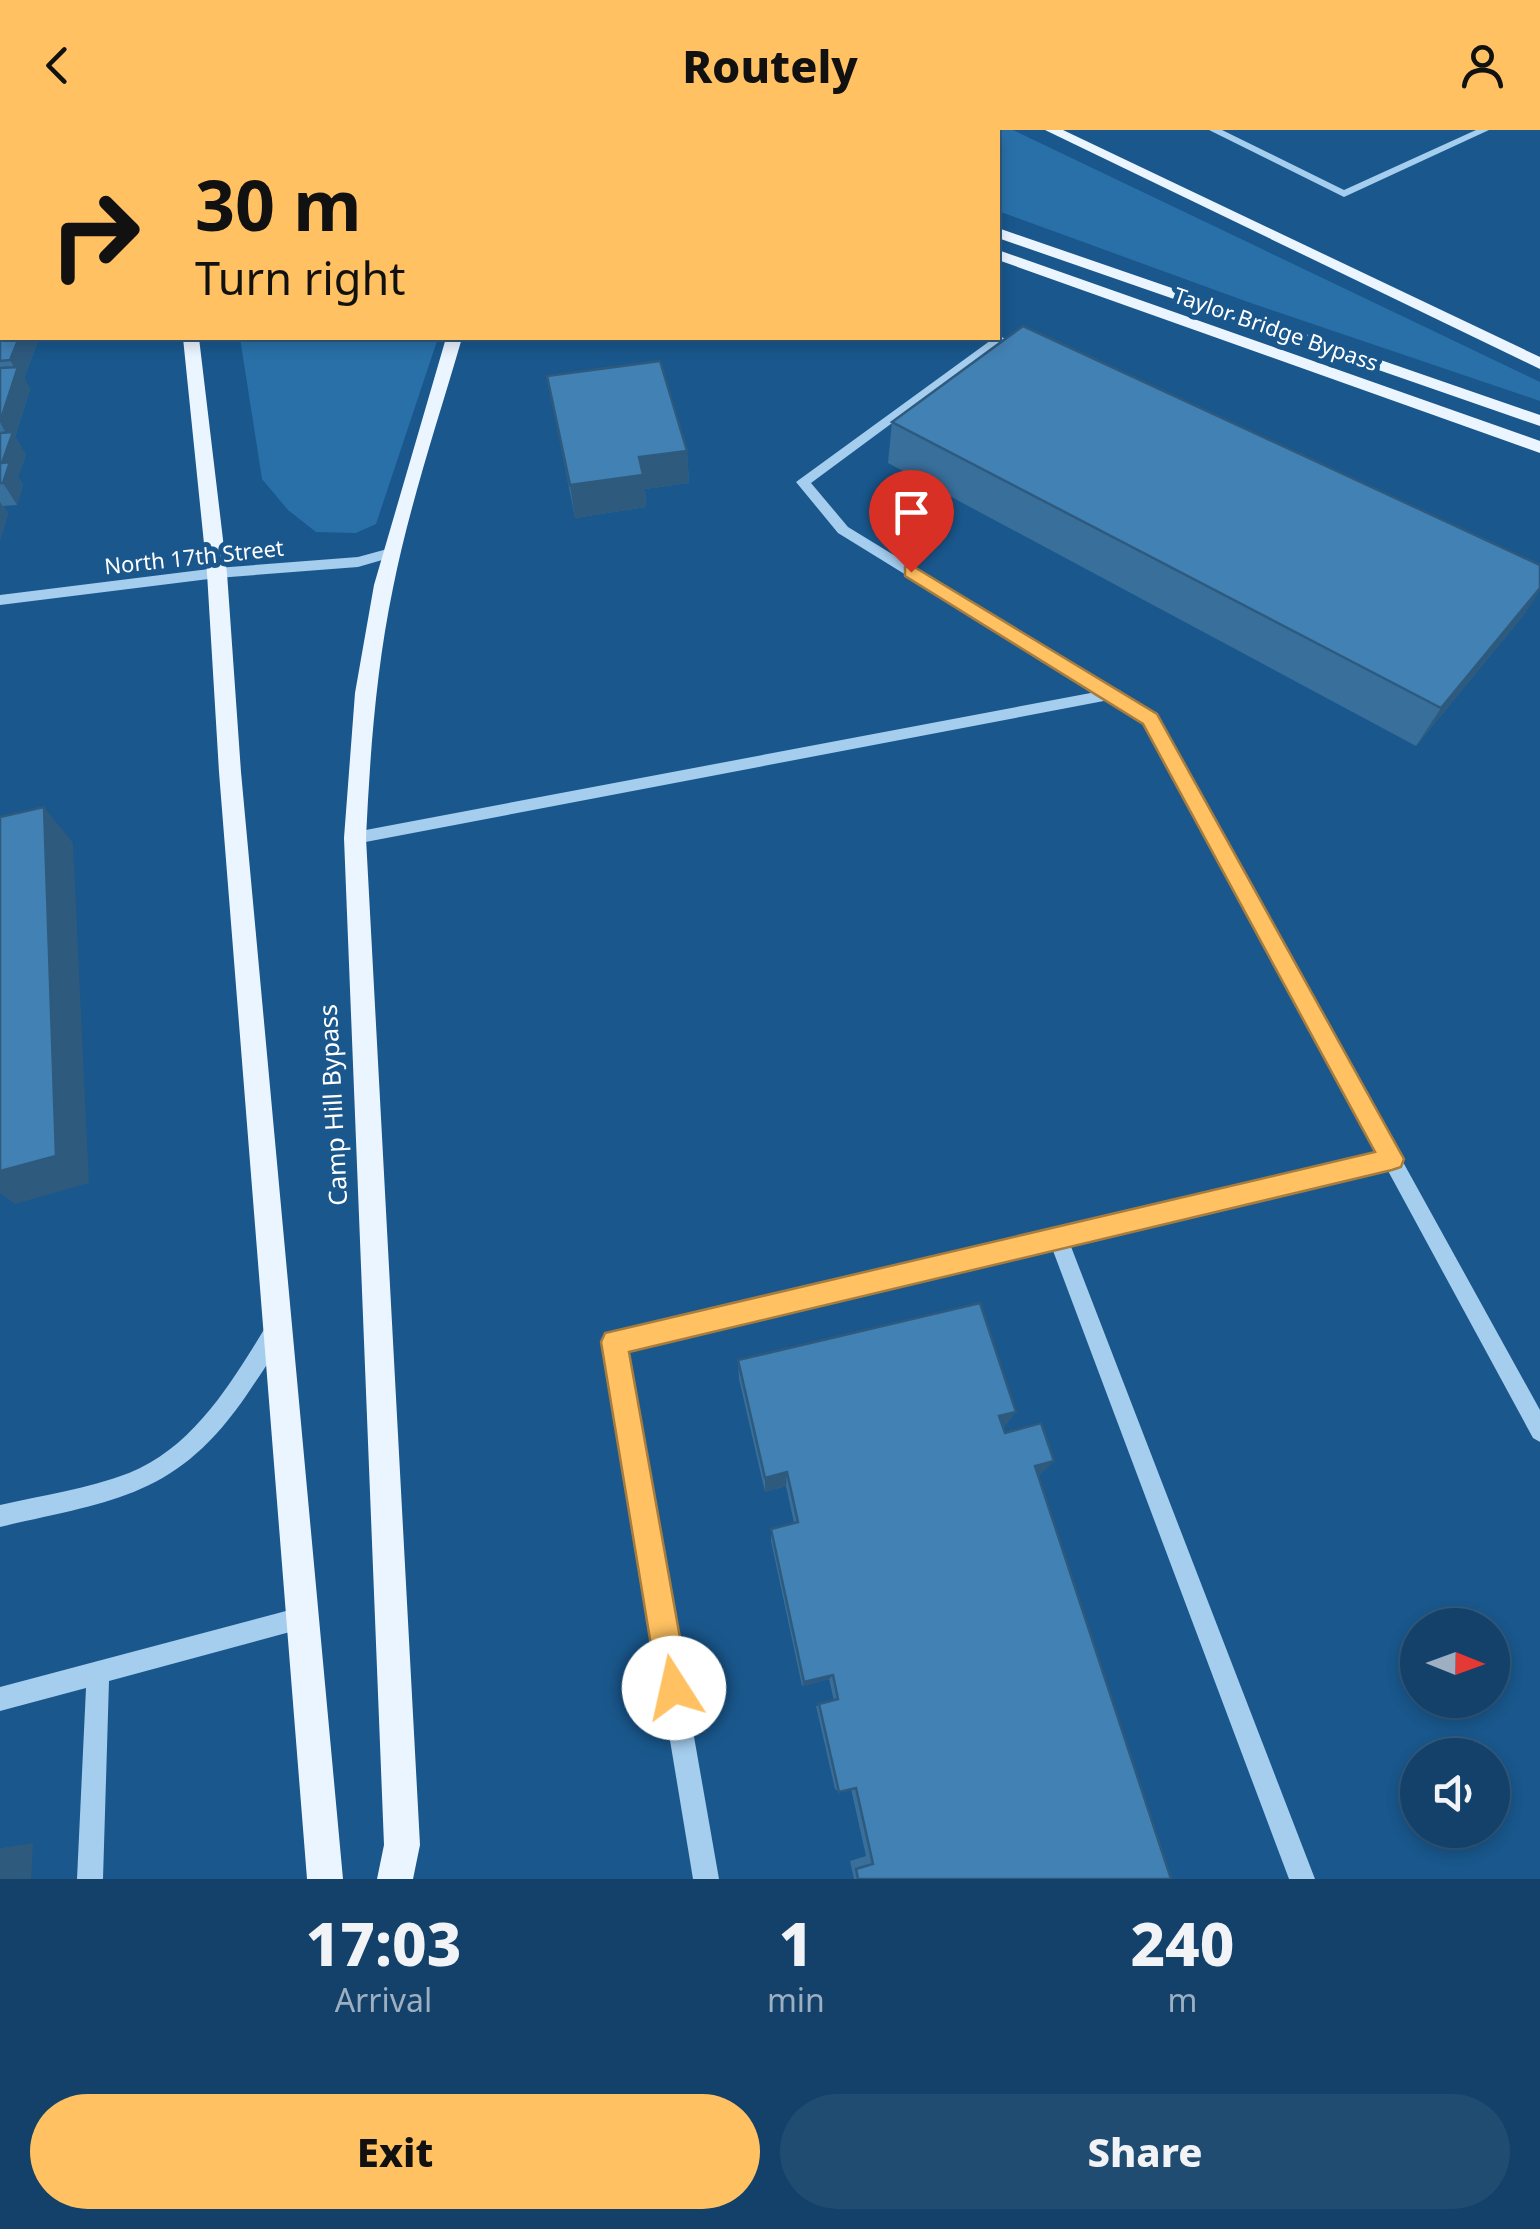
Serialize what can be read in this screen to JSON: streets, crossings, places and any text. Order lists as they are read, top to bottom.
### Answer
{
  "streets": {
    "main road": ["Taylor Bridge Bypass", "Camp Hill Bypass"],
    "street": ["North 17th Street"]
  },
  "crossings": [
    ["North 17th Street", "Camp Hill Bypass"]
  ],
  "north": "right",
  "page": {
    "header": "Routely",
    "turn": ["30 m", "Turn right"],
    "eta": [
      "17:03",
      "Arrival",
      "1",
      "min",
      "240",
      "m"
    ],
    "buttons": ["Exit", "Share"]
  }
}
